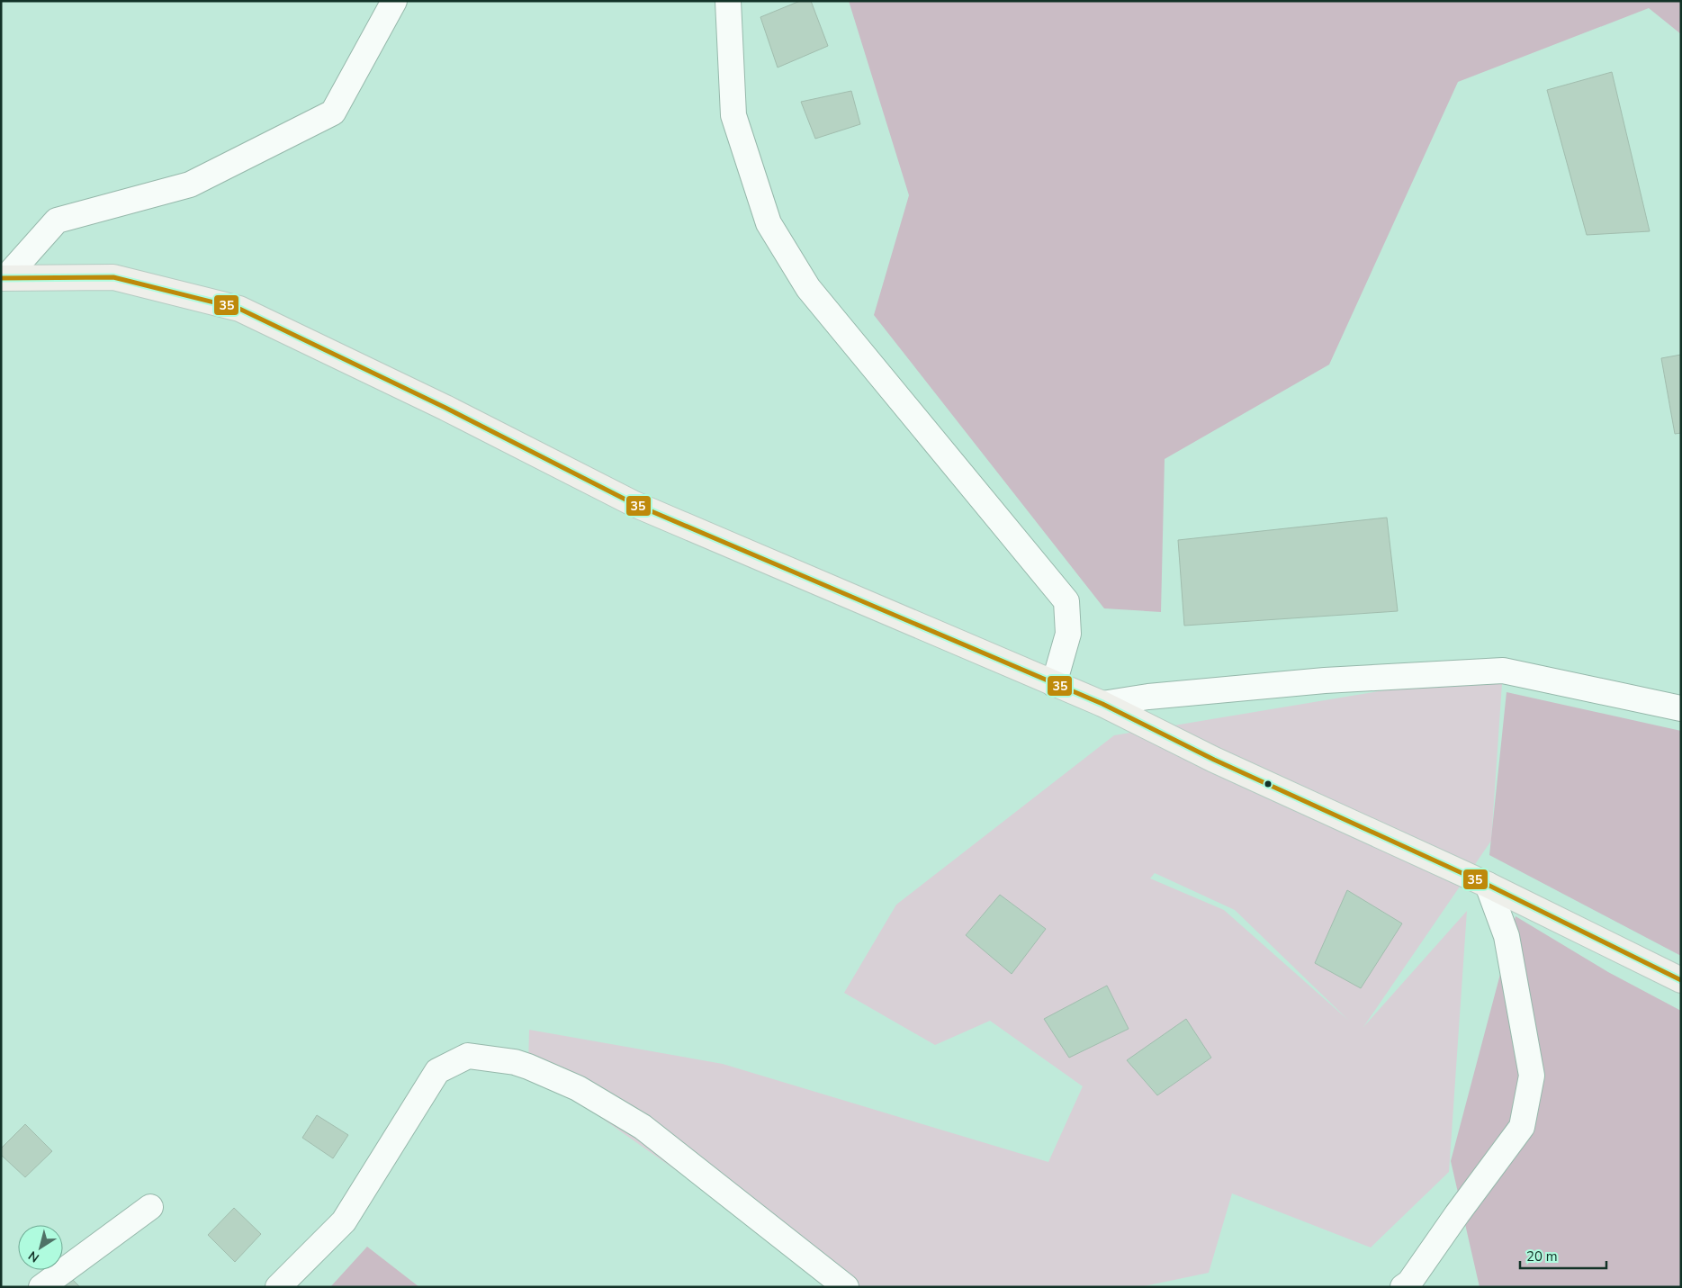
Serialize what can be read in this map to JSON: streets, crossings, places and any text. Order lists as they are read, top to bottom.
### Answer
{
  "lines": ["transit line 35"],
  "scale_bar": "20 m",
  "north": "bottom left"
}
